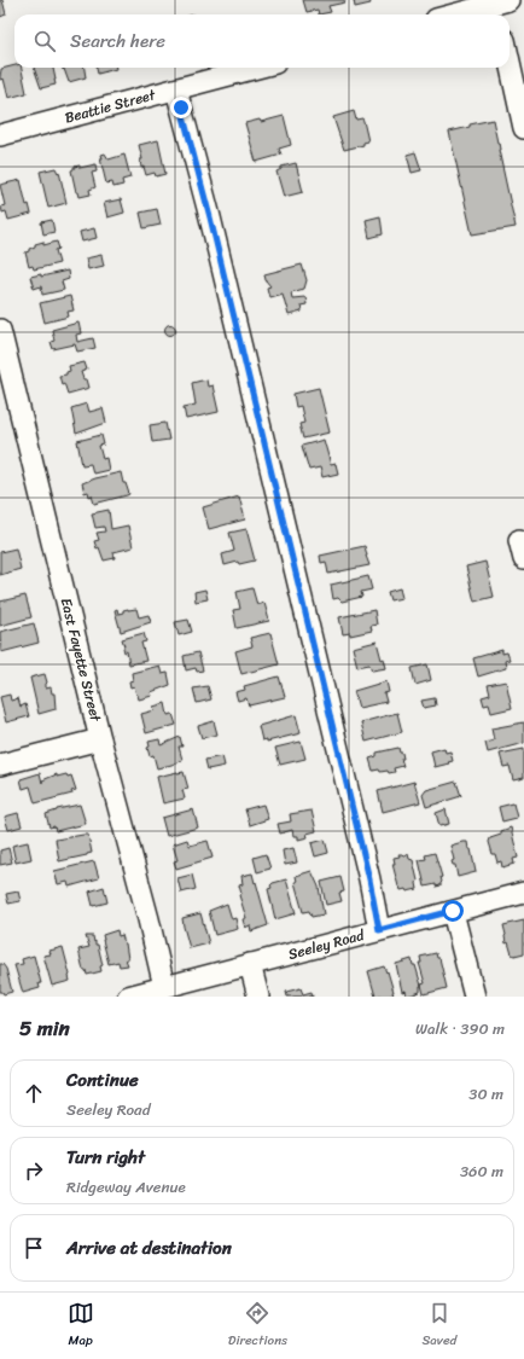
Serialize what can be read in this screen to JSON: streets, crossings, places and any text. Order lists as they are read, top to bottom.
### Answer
{
  "streets": {
    "street": ["Beattie Street", "East Fayette Street", "Seeley Road"]
  },
  "crossings": [
    ["East Fayette Street", "Seeley Road"]
  ],
  "page": {
    "search": "Search here",
    "heading": ["5 min", "Walk · 390 m"],
    "list": [
      ["Continue", "Seeley Road", "30 m"],
      ["Turn right", "Ridgeway Avenue", "360 m"],
      "Arrive at destination"
    ],
    "nav": ["Map", "Directions", "Saved"]
  }
}
